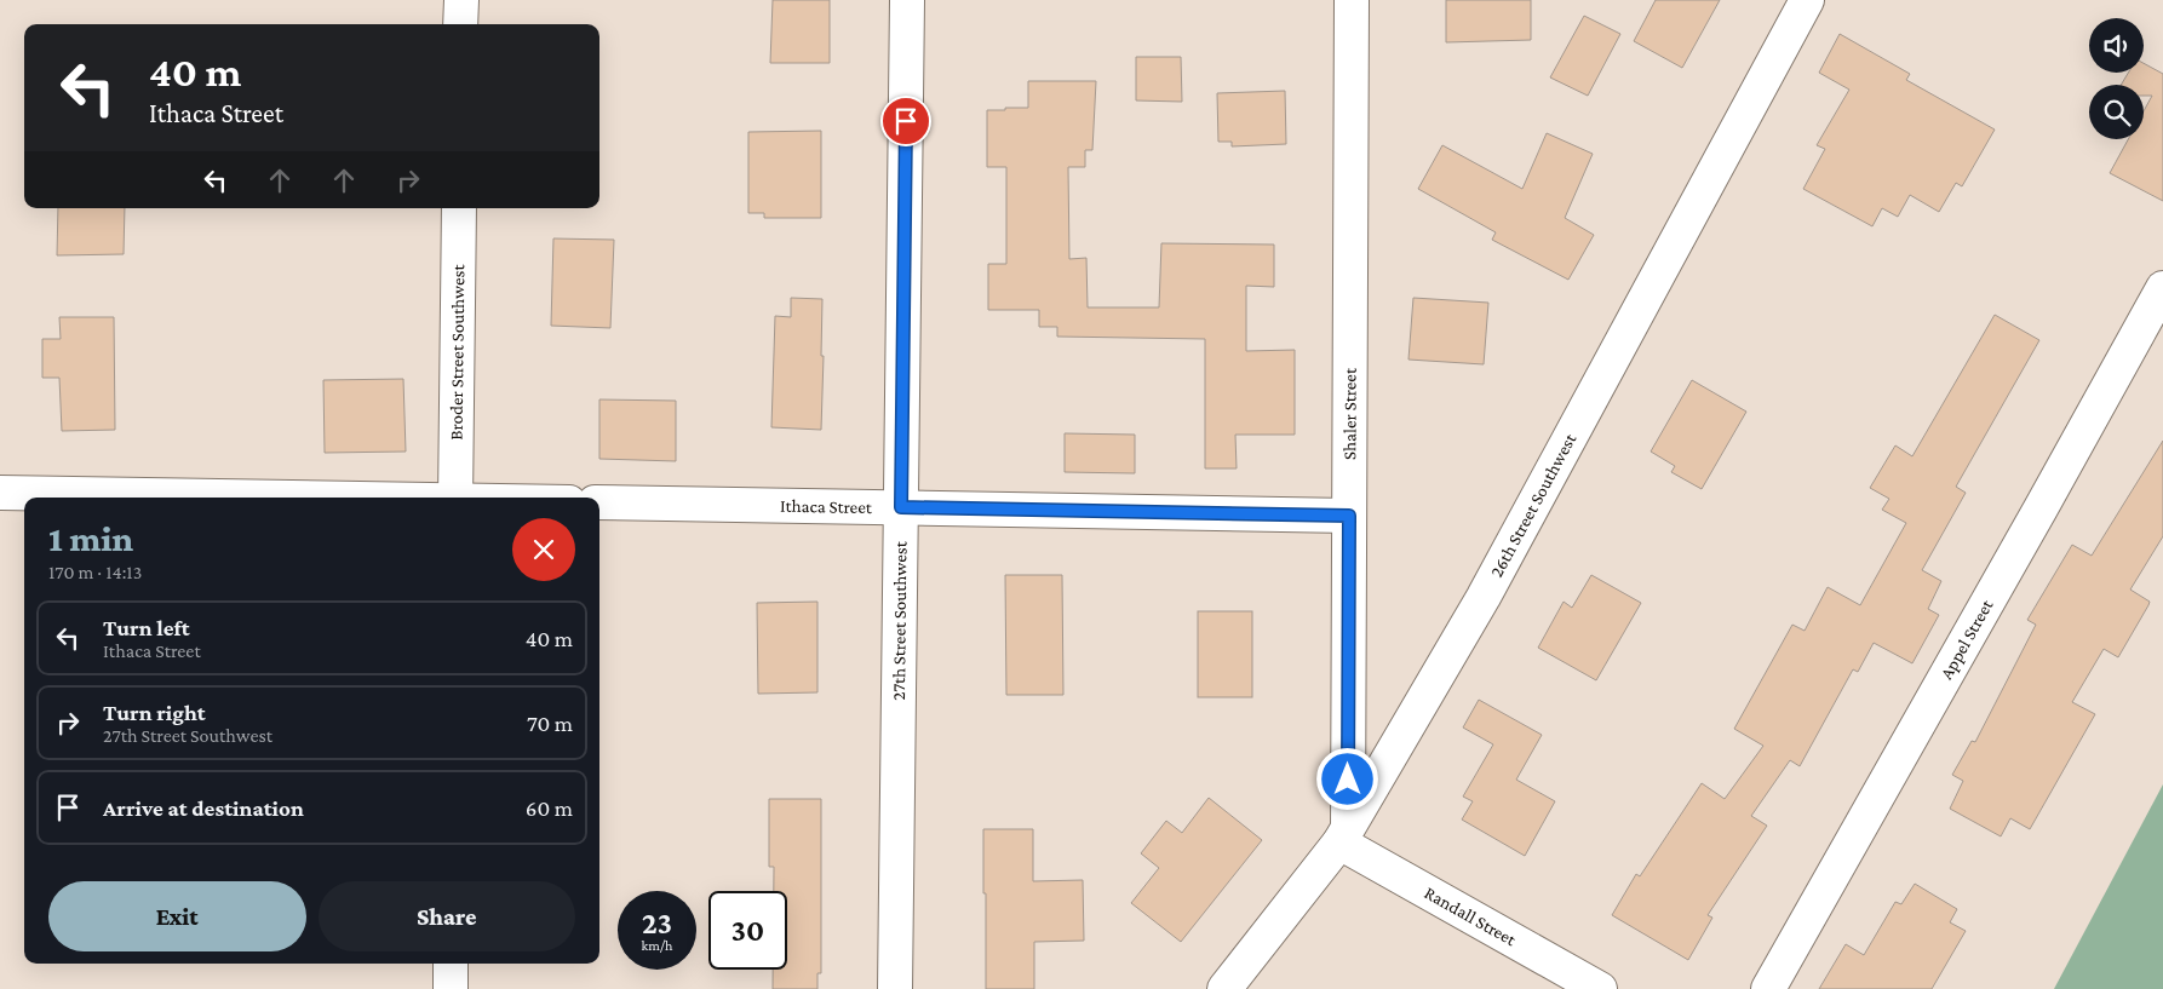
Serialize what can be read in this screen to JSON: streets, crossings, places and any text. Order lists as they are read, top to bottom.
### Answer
{
  "streets": {
    "street": [
      "Broder Street Southwest",
      "Shaler Street",
      "Ithaca Street",
      "26th Street Southwest",
      "27th Street Southwest",
      "Appel Street",
      "Randall Street"
    ]
  },
  "crossings": [
    ["Shaler Street", "Ithaca Street"],
    ["Shaler Street", "26th Street Southwest"],
    ["Shaler Street", "Randall Street"],
    ["Ithaca Street", "27th Street Southwest"],
    ["26th Street Southwest", "Randall Street"]
  ],
  "page": {
    "turn": ["40 m", "Ithaca Street"],
    "heading": ["1 min", "170 m · 14:13"],
    "list": [
      {
        "name": "Turn left",
        "note": "Ithaca Street",
        "value": "40 m"
      },
      {
        "name": "Turn right",
        "note": "27th Street Southwest",
        "value": "70 m"
      },
      {
        "name": "Arrive at destination",
        "value": "60 m"
      }
    ],
    "buttons": ["Exit", "Share"],
    "speed": "23 km/h",
    "limit": "30"
  }
}
